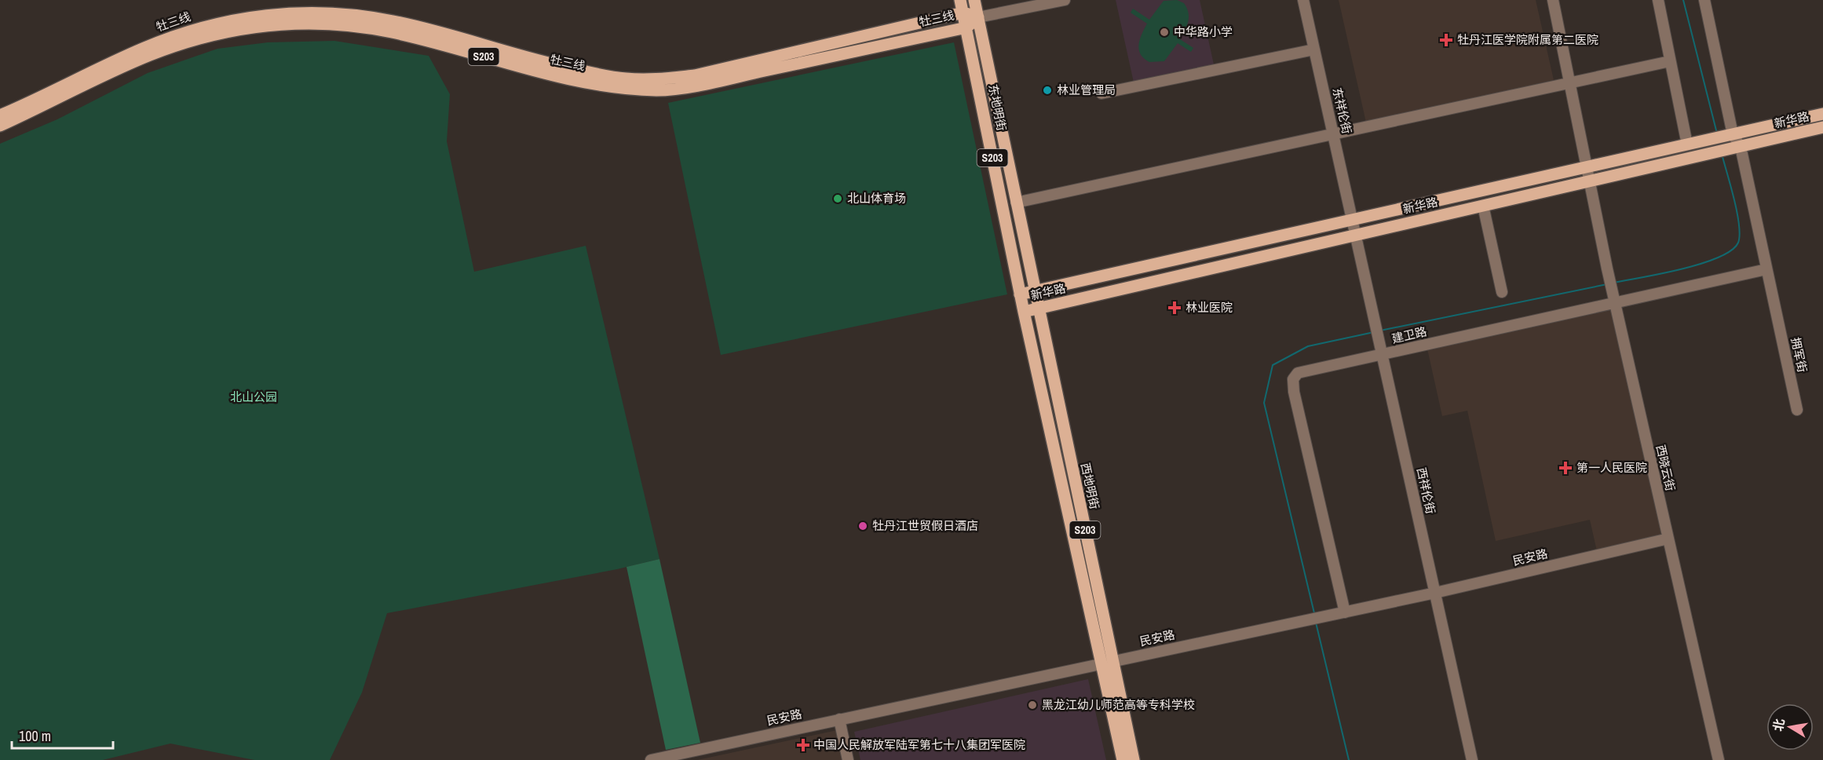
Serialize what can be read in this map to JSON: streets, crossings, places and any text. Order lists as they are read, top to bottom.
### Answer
{
  "streets": {
    "main road": [
      "牡三线",
      "S203",
      "东地明街",
      "新华路",
      "西地明街"
    ],
    "street": [
      "东祥伦街",
      "建卫路",
      "拥军街",
      "西晓云街",
      "西祥伦街",
      "民安路"
    ]
  },
  "crossings": [
    ["牡三线", "东地明街"],
    ["东地明街", "新华路"],
    ["东地明街", "西地明街"],
    ["东祥伦街", "新华路"],
    ["东祥伦街", "西祥伦街"],
    ["新华路", "拥军街"],
    ["新华路", "西晓云街"],
    ["新华路", "西地明街"],
    ["新华路", "西祥伦街"],
    ["建卫路", "拥军街"],
    ["建卫路", "西晓云街"],
    ["建卫路", "西祥伦街"],
    ["建卫路", "民安路"],
    ["西晓云街", "民安路"],
    ["西地明街", "民安路"],
    ["西祥伦街", "民安路"]
  ],
  "parks": ["北山公园"],
  "places": {
    "other": [
      "中华路小学",
      "林业管理局",
      "北山体育场",
      "牡丹江世贸假日酒店",
      "黑龙江幼儿师范高等专科学校"
    ],
    "health": [
      "牡丹江医学院附属第二医院",
      "林业医院",
      "第一人民医院",
      "中国人民解放军陆军第七十八集团军医院"
    ]
  },
  "scale_bar": "100 m",
  "north": "left"
}
